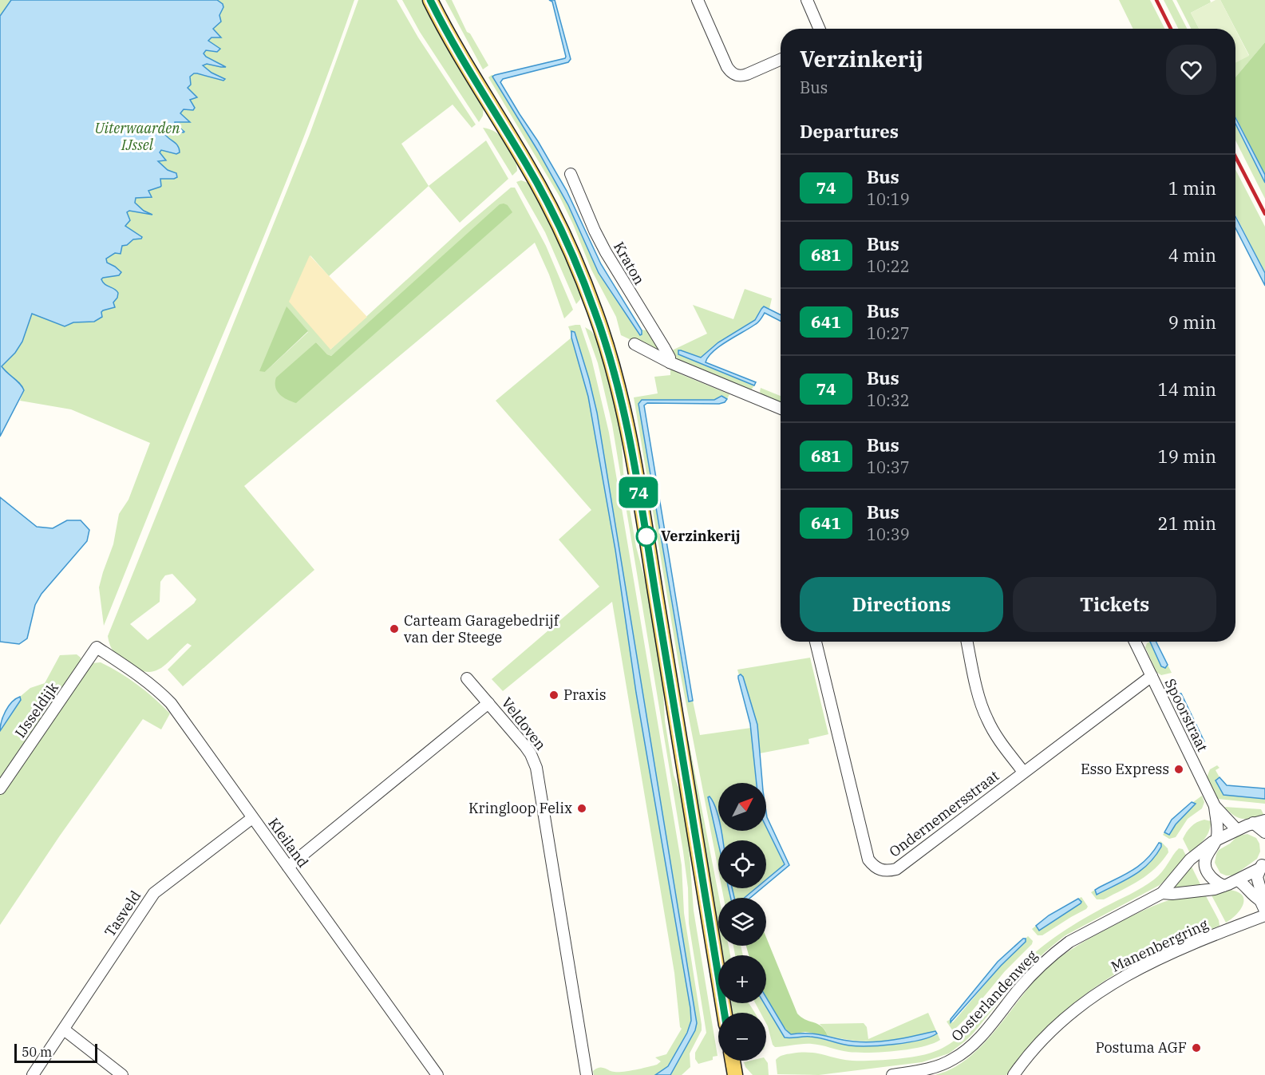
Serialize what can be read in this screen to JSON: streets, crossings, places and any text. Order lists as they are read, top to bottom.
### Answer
{
  "streets": {
    "street": [
      "Kraton",
      "IJsseldijk",
      "Spoorstraat",
      "Veldoven",
      "Ondernemersstraat",
      "Kleiland",
      "Tasveld",
      "Manenbergring",
      "Oosterlandenweg"
    ]
  },
  "crossings": [
    ["IJsseldijk", "Kleiland"],
    ["Spoorstraat", "Ondernemersstraat"],
    ["Spoorstraat", "Oosterlandenweg"],
    ["Veldoven", "Kleiland"],
    ["Kleiland", "Tasveld"]
  ],
  "parks": ["Uiterwaarden IJssel"],
  "places": [
    "Verzinkerij",
    "Carteam Garagebedrijf van der Steege",
    "Praxis",
    "Esso Express",
    "Kringloop Felix",
    "Postuma AGF"
  ],
  "lines": ["bus line 74"],
  "scale_bar": "50 m",
  "north": "top right",
  "page": {
    "on_map": "74",
    "heading": [
      ["Verzinkerij", "Bus"],
      "Departures"
    ],
    "list": [
      {
        "mark": "74",
        "name": "Bus",
        "note": "10:19",
        "value": "1 min"
      },
      {
        "mark": "681",
        "name": "Bus",
        "note": "10:22",
        "value": "4 min"
      },
      {
        "mark": "641",
        "name": "Bus",
        "note": "10:27",
        "value": "9 min"
      },
      {
        "mark": "74",
        "name": "Bus",
        "note": "10:32",
        "value": "14 min"
      },
      {
        "mark": "681",
        "name": "Bus",
        "note": "10:37",
        "value": "19 min"
      },
      {
        "mark": "641",
        "name": "Bus",
        "note": "10:39",
        "value": "21 min"
      }
    ],
    "buttons": ["Directions", "Tickets"],
    "map_buttons": ["+", "−"],
    "scale": "50 m"
  }
}
